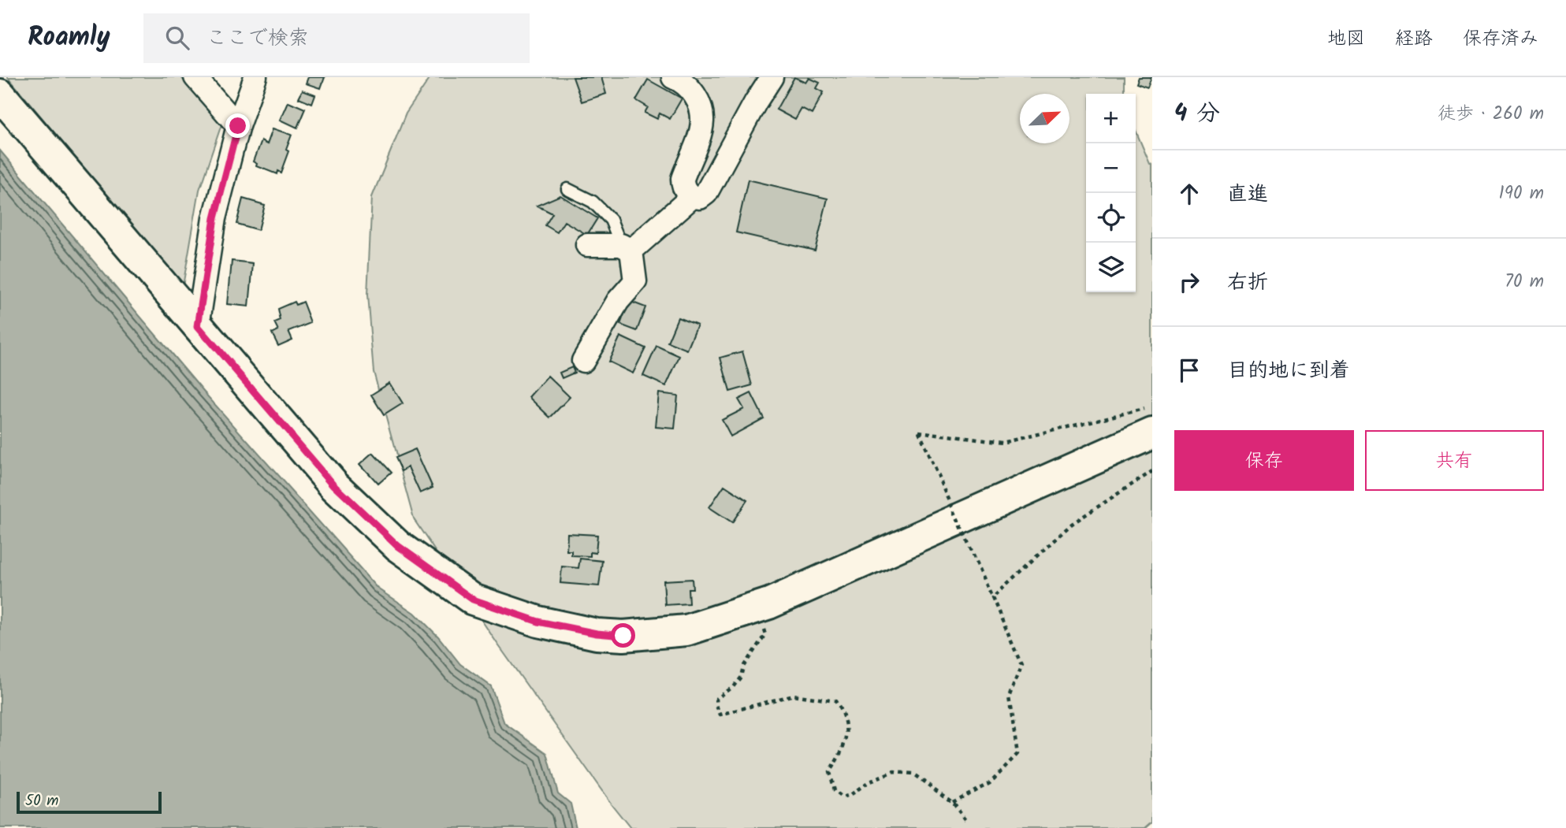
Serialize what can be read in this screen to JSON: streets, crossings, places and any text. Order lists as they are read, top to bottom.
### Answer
{
  "scale_bar": "50 m",
  "north": "top right",
  "page": {
    "header": "Roamly",
    "search": "ここで検索",
    "nav": ["地図", "経路", "保存済み"],
    "heading": ["4 分", "徒歩 · 260 m"],
    "map_buttons": ["+", "−"],
    "list": [
      ["直進", "190 m"],
      ["右折", "70 m"],
      "目的地に到着"
    ],
    "buttons": ["保存", "共有"],
    "scale": "50 m"
  }
}
